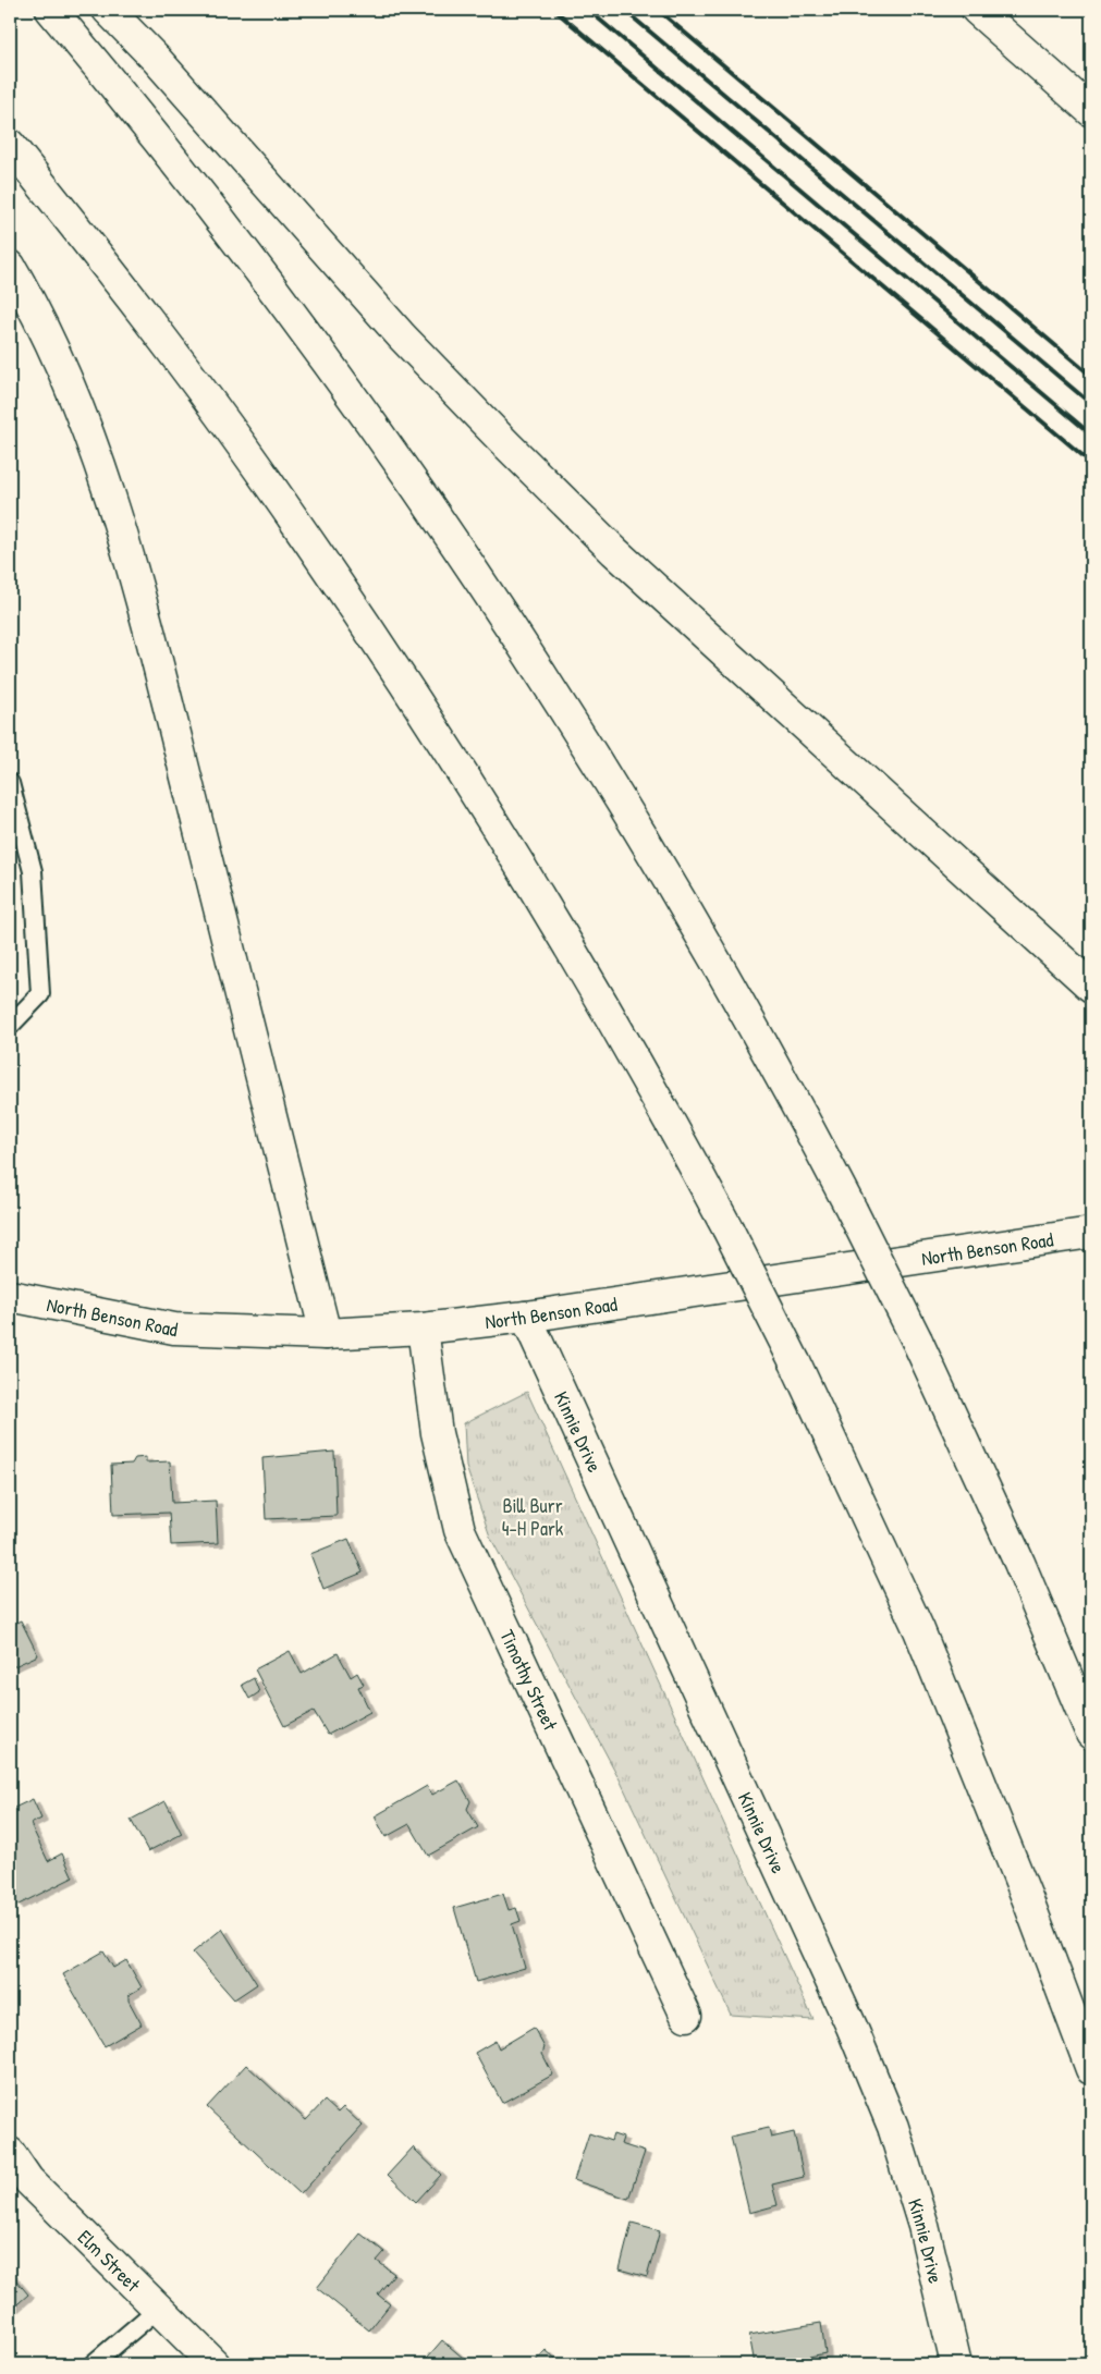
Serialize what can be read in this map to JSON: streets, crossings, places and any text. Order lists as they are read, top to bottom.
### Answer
{
  "streets": {
    "main road": [
      "North Benson Road",
      "Kinnie Drive",
      "Timothy Street",
      "Elm Street"
    ]
  },
  "crossings": [
    ["North Benson Road", "Kinnie Drive"],
    ["North Benson Road", "Timothy Street"]
  ],
  "parks": ["Bill Burr 4-H Park"]
}
